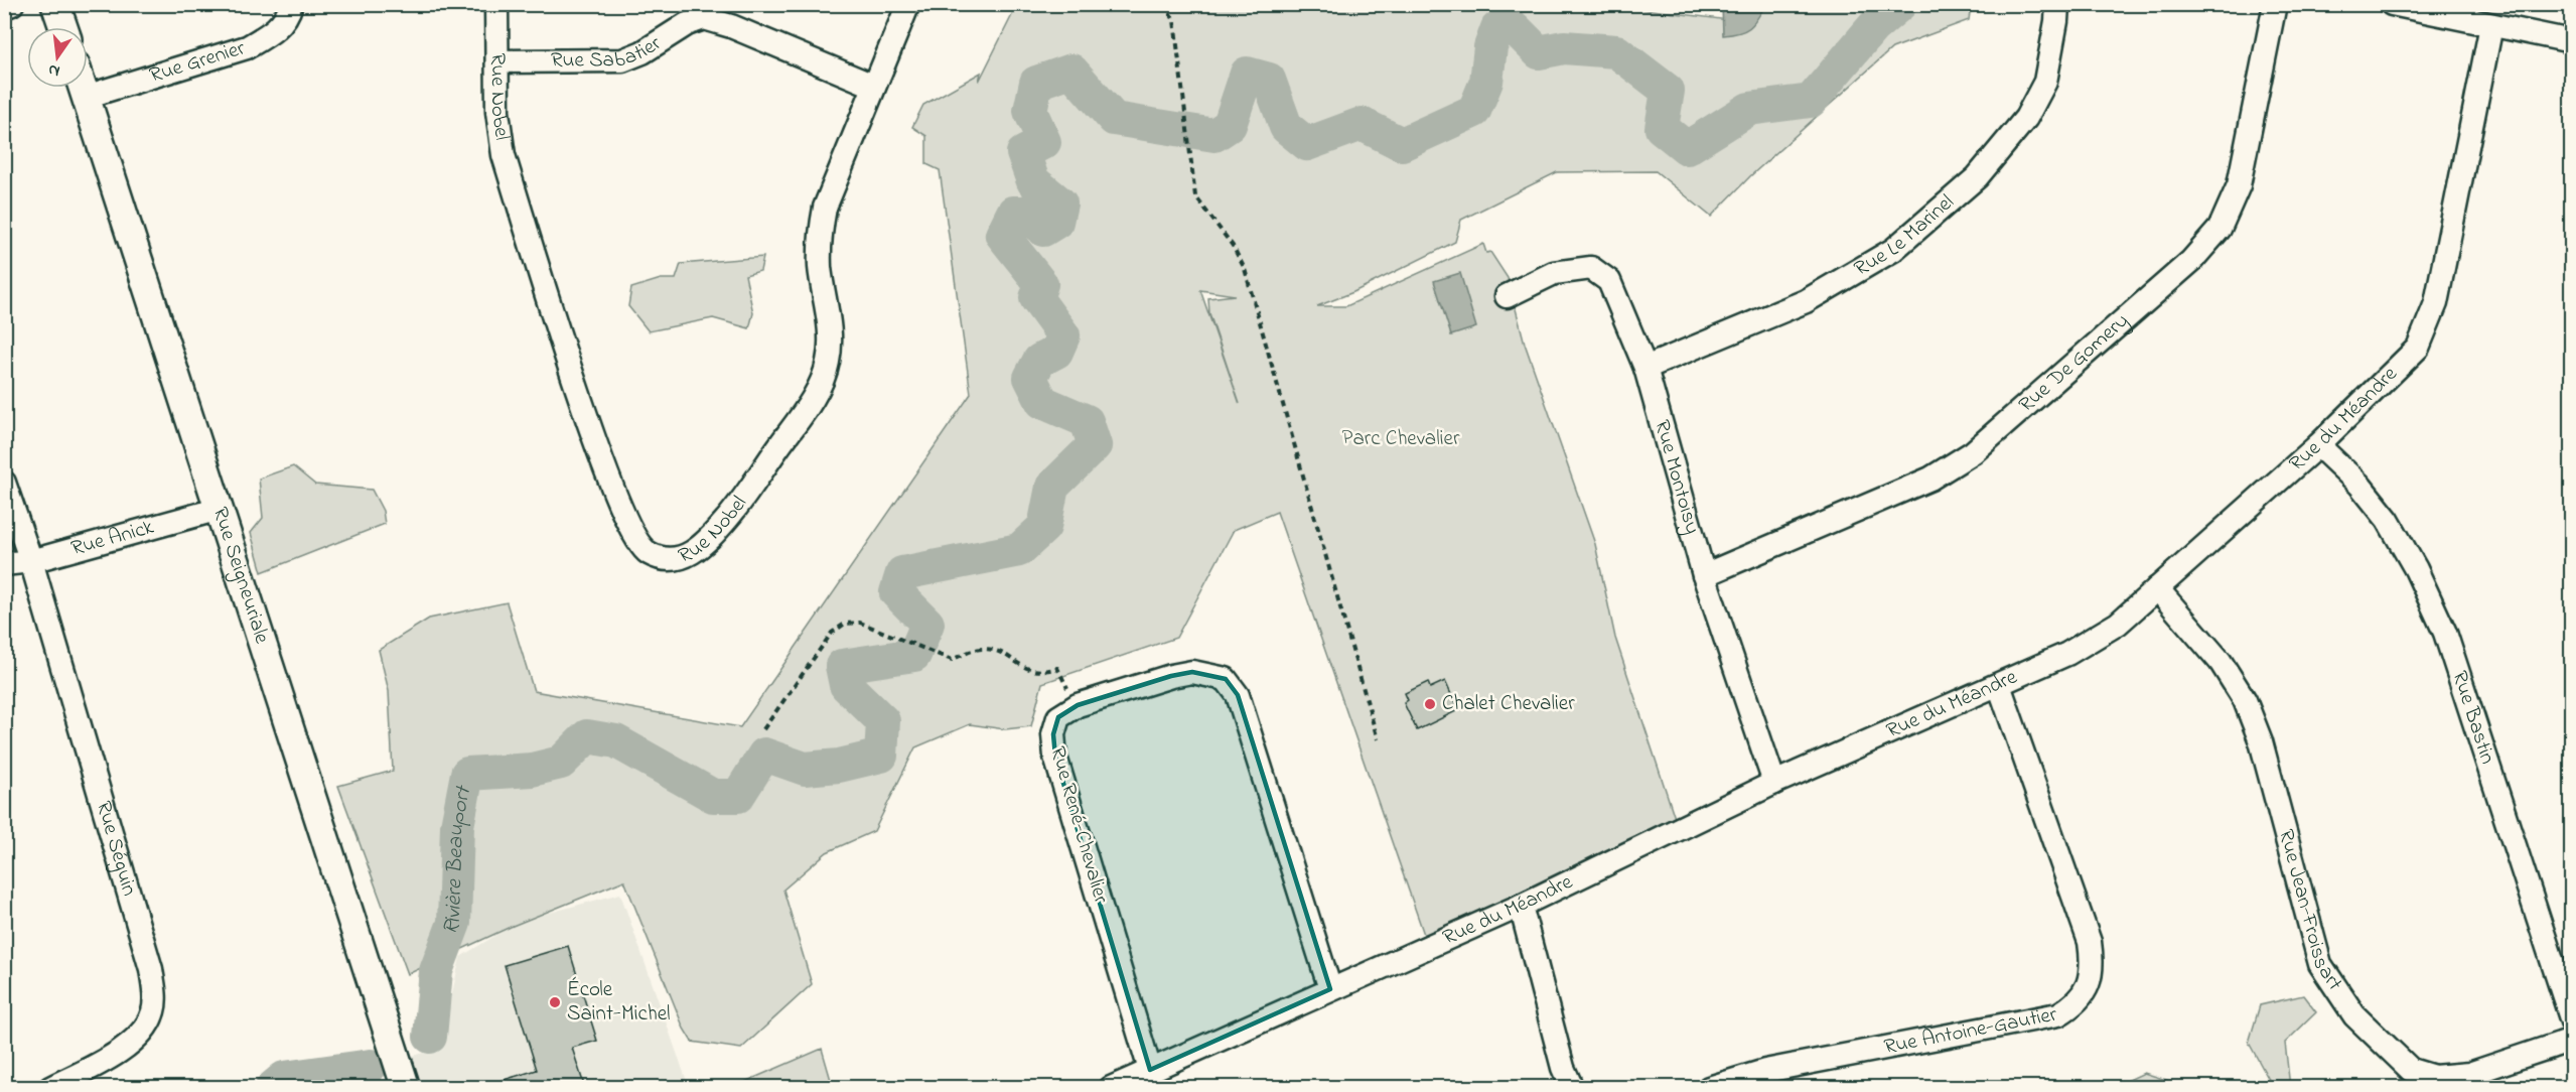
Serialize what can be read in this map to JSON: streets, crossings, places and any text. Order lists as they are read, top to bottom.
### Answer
{
  "streets": {
    "street": [
      "Rue Sabatier",
      "Rue Grenier",
      "Rue Nobel",
      "Rue Le Marinel",
      "Rue De Gomery",
      "Rue du Méandre",
      "Rue Montoisy",
      "Rue Anick",
      "Rue Seigneuriale",
      "Rue Bastin",
      "Rue René-Chevalier",
      "Rue Séguin",
      "Rue Jean-Froissart",
      "Rue Antoine-Gautier"
    ]
  },
  "crossings": [
    ["Rue Sabatier", "Rue Nobel"],
    ["Rue Grenier", "Rue Seigneuriale"],
    ["Rue Le Marinel", "Rue Montoisy"],
    ["Rue De Gomery", "Rue Montoisy"],
    ["Rue du Méandre", "Rue Montoisy"],
    ["Rue du Méandre", "Rue Bastin"],
    ["Rue du Méandre", "Rue René-Chevalier"],
    ["Rue du Méandre", "Rue Jean-Froissart"],
    ["Rue du Méandre", "Rue Antoine-Gautier"],
    ["Rue Anick", "Rue Seigneuriale"],
    ["Rue Anick", "Rue Séguin"]
  ],
  "water": ["Rivière Beauport"],
  "parks": ["Parc Chevalier"],
  "places": ["Chalet Chevalier", "École Saint-Michel"],
  "north": "bottom"
}
